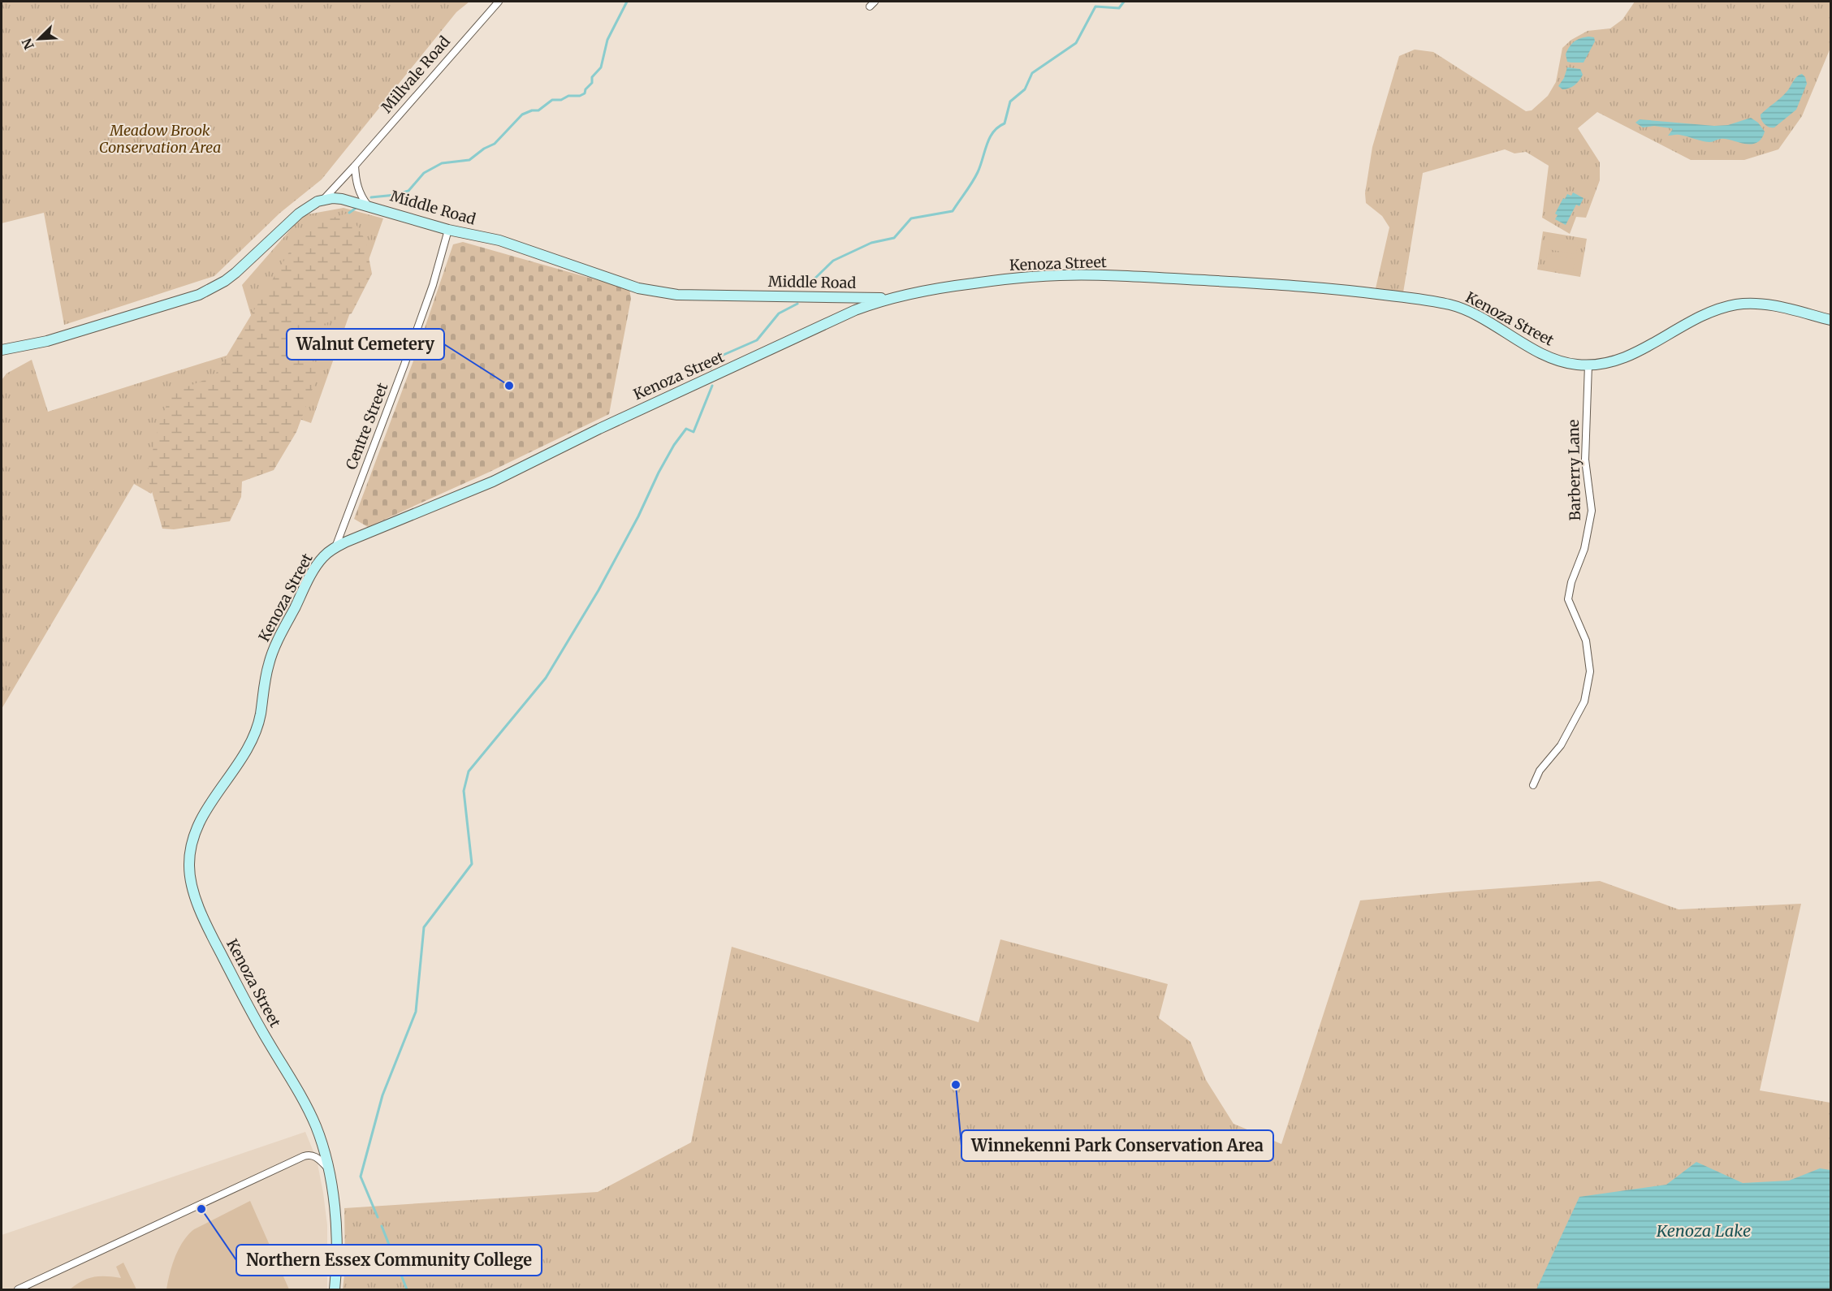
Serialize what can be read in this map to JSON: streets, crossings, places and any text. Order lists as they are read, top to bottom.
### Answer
{
  "streets": {
    "street": [
      "Millvale Road",
      "Middle Road",
      "Kenoza Street",
      "Centre Street",
      "Barberry Lane"
    ]
  },
  "crossings": [
    ["Millvale Road", "Middle Road"],
    ["Middle Road", "Kenoza Street"],
    ["Middle Road", "Centre Street"],
    ["Kenoza Street", "Centre Street"],
    ["Kenoza Street", "Barberry Lane"]
  ],
  "water": ["Kenoza Lake"],
  "parks": ["Meadow Brook Conservation Area"],
  "places": ["Walnut Cemetery", "Winnekenni Park Conservation Area", "Northern Essex Community College"],
  "north": "bottom left"
}
